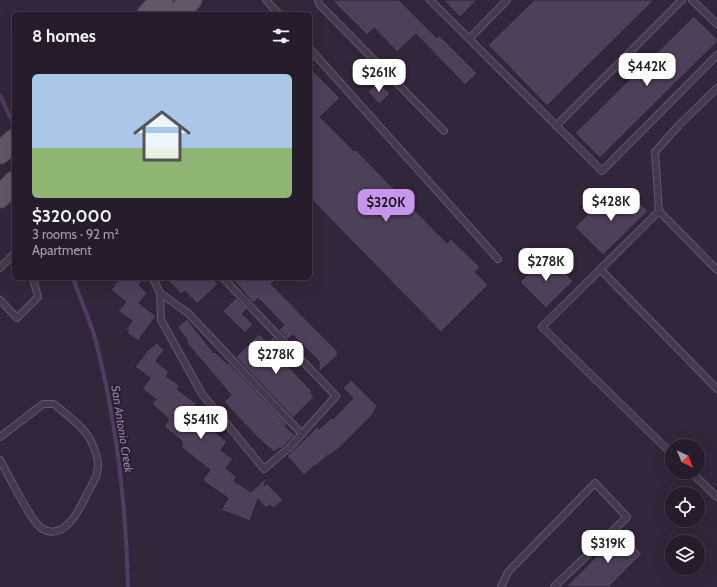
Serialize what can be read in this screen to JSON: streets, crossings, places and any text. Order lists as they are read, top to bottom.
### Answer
{
  "water": ["San Antonio Creek"],
  "north": "bottom right",
  "page": {
    "heading": "8 homes",
    "price": [
      "$442K",
      "$261K",
      "$428K",
      "$320K",
      "$278K",
      "$278K",
      "$541K",
      "$319K"
    ],
    "list": [
      {
        "name": "$320,000",
        "note": "3 rooms · 92 m² · Apartment"
      }
    ]
  }
}
